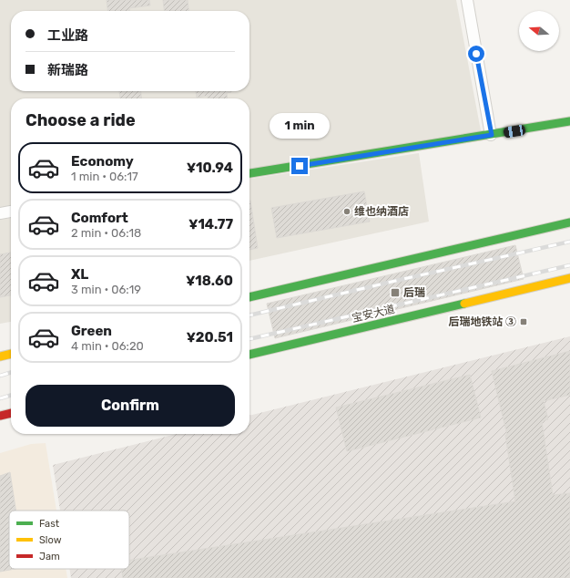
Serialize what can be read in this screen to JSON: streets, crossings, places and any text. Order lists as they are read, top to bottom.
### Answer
{
  "streets": {
    "main road": ["宝安大道"]
  },
  "places": {
    "other": ["维也纳酒店"],
    "transit": ["后瑞", "后瑞地铁站 ③"]
  },
  "legend": ["Fast", "Slow", "Jam"],
  "north": "left",
  "page": {
    "banner": ["工业路", "新瑞路"],
    "heading": "Choose a ride",
    "bubble": "1 min",
    "list": [
      {
        "name": "Economy",
        "note": "1 min · 06:17",
        "value": "¥10.94"
      },
      {
        "name": "Comfort",
        "note": "2 min · 06:18",
        "value": "¥14.77"
      },
      {
        "name": "XL",
        "note": "3 min · 06:19",
        "value": "¥18.60"
      },
      {
        "name": "Green",
        "note": "4 min · 06:20",
        "value": "¥20.51"
      }
    ],
    "buttons": "Confirm"
  }
}
